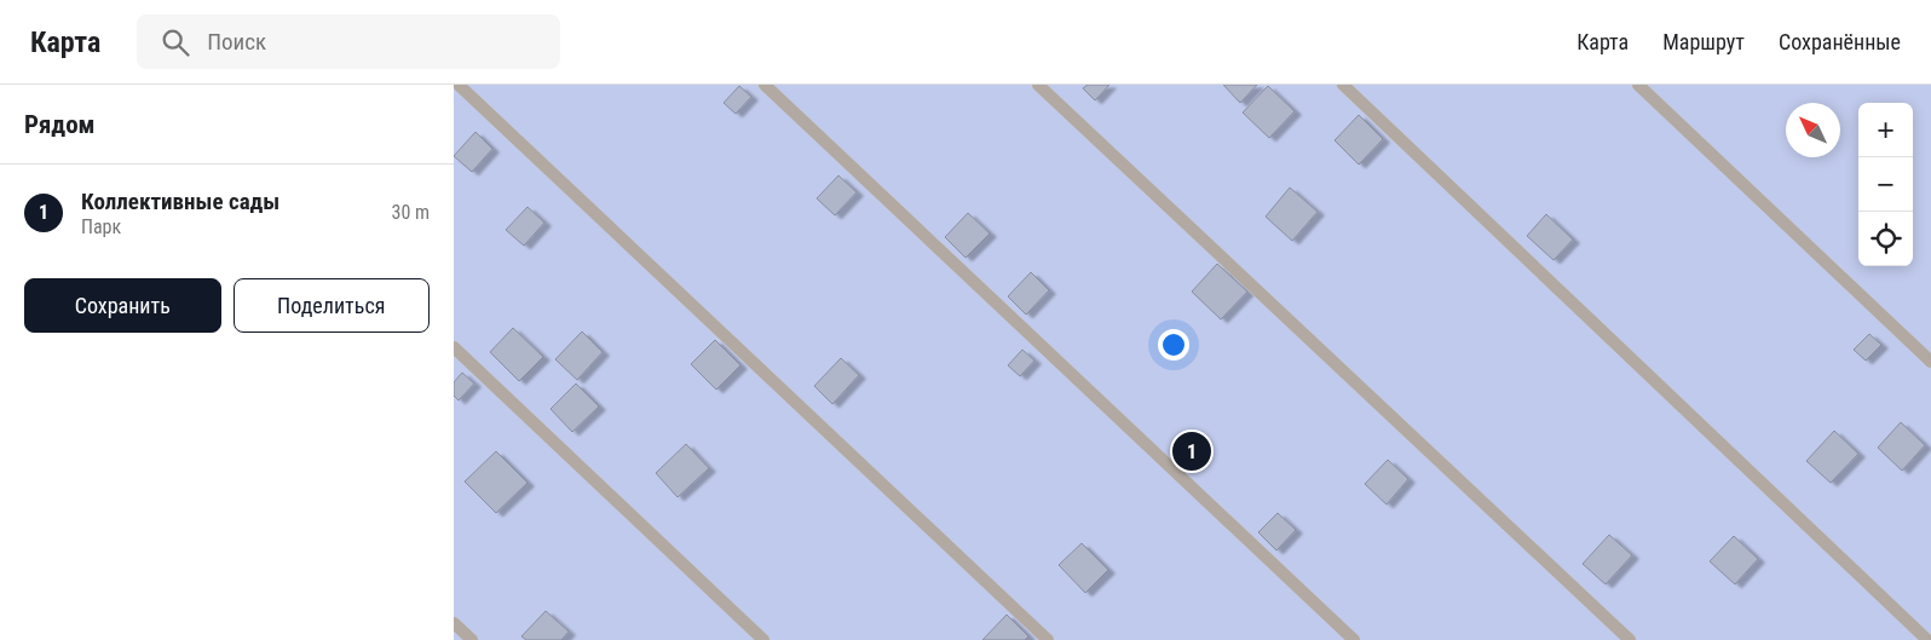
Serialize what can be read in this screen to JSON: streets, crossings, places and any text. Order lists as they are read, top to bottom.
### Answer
{
  "north": "top left",
  "page": {
    "header": "Карта",
    "search": "Поиск",
    "nav": ["Карта", "Маршрут", "Сохранённые"],
    "heading": "Рядом",
    "map_buttons": ["+", "−"],
    "list": [
      {
        "mark": "1",
        "name": "Коллективные сады",
        "note": "Парк",
        "value": "30 m"
      }
    ],
    "buttons": ["Сохранить", "Поделиться"],
    "pins": "1"
  }
}
